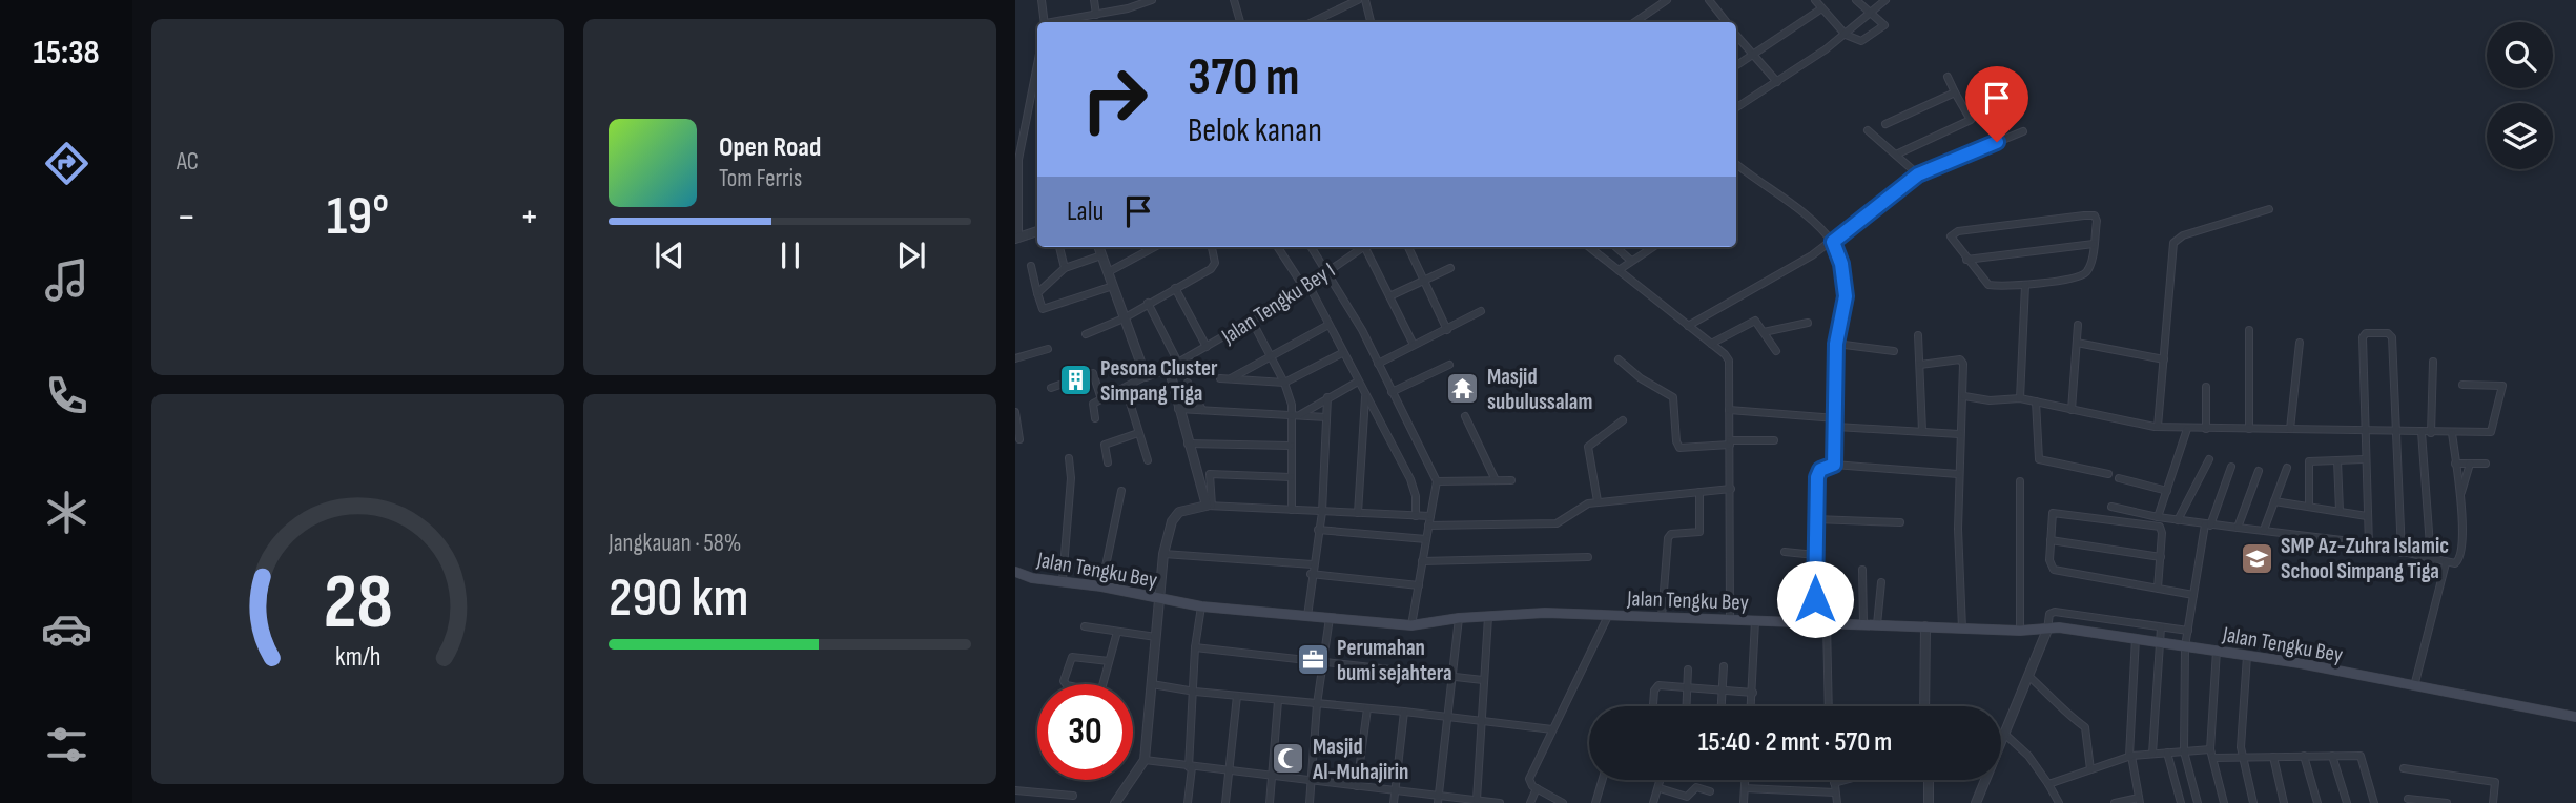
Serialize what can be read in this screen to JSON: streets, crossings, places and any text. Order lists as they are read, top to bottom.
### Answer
{
  "streets": {
    "main road": ["Jalan Tengku Bey"],
    "street": ["Jalan Tengku Bey I"]
  },
  "places": {
    "building": ["Pesona Cluster Simpang Tiga"],
    "temple": ["Masjid subulussalam"],
    "school or university": ["SMP Az-Zuhra Islamic School Simpang Tiga"],
    "office": ["Perumahan bumi sejahtera"],
    "mosque": ["Masjid Al-Muhajirin"]
  },
  "page": {
    "tabs": "15:38",
    "tile": [
      "AC",
      ["Jangkauan · 58%", "290 km"]
    ],
    "turn": ["370 m", "Belok kanan"],
    "song": ["Open Road", "Tom Ferris"],
    "then": "Lalu",
    "heat": ["−", "19°", "+"],
    "limit": "30",
    "trip": "15:40 · 2 mnt · 570 m",
    "gauge": ["28", "km/h"]
  }
}
